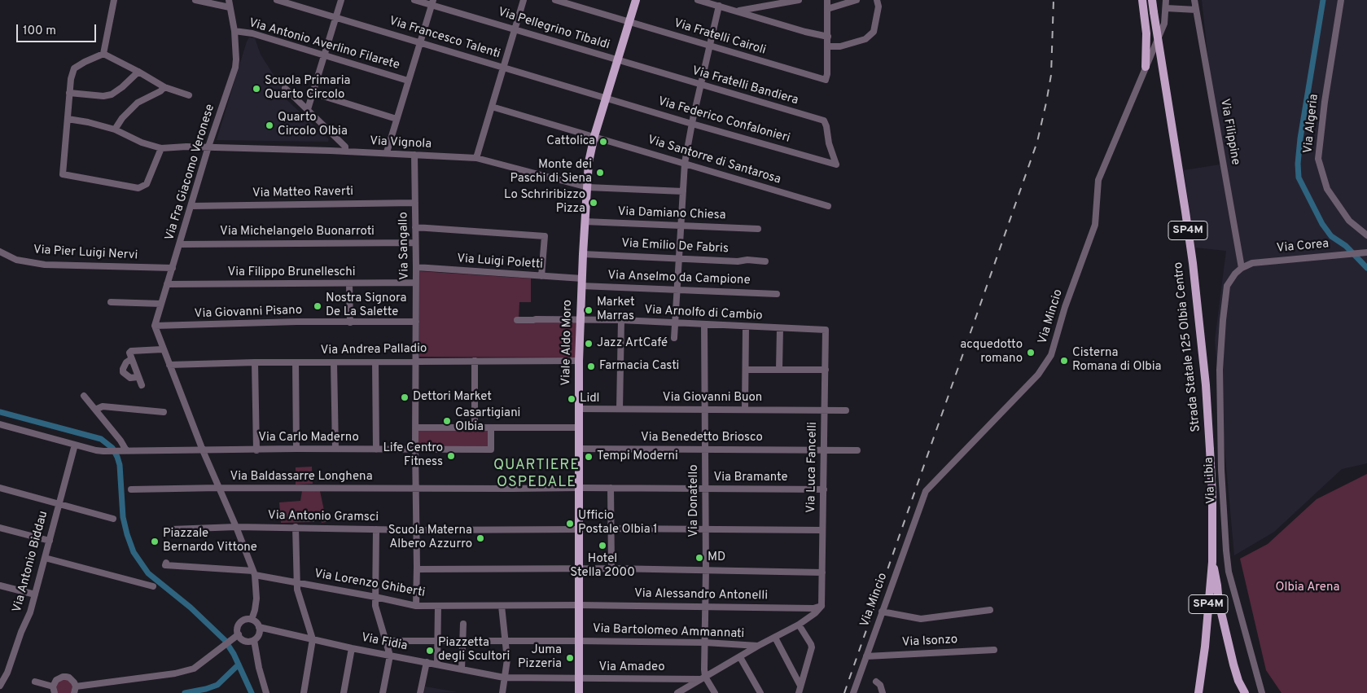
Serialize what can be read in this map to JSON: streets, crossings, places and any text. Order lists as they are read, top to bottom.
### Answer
{
  "streets": {
    "main road": ["SP4M", "Viale Aldo Moro", "Strada Statale 125 Olbia Centro"],
    "street": [
      "Via Pellegrino Tibaldi",
      "Via Fratelli Cairoli",
      "Via Francesco Talenti",
      "Via Antonio Averlino Filarete",
      "Via Fratelli Bandiera",
      "Via Federico Confalonieri",
      "Via Algeria",
      "Via Filippine",
      "Via Vignola",
      "Via Santorre di Santarosa",
      "Via Fra Giacomo Veronese",
      "Via Matteo Raverti",
      "Via Damiano Chiesa",
      "Via Michelangelo Buonarroti",
      "Via Sangallo",
      "Via Emilio De Fabris",
      "Via Corea",
      "Via Pier Luigi Nervi",
      "Via Luigi Poletti",
      "Via Filippo Brunelleschi",
      "Via Anselmo da Campione",
      "Via Giovanni Pisano",
      "Via Arnolfo di Cambio",
      "Via Mincio",
      "Via Andrea Palladio",
      "Via Giovanni Buon",
      "Via Carlo Maderno",
      "Via Benedetto Briosco",
      "Via Luca Fancelli",
      "Via Baldassarre Longhena",
      "Via Bramante",
      "Via Libia",
      "Via Donatello",
      "Via Antonio Gramsci",
      "Via Antonio Biddau",
      "Via Lorenzo Ghiberti",
      "Via Alessandro Antonelli",
      "Via Bartolomeo Ammannati",
      "Via Isonzo",
      "Via Fidia",
      "Via Amadeo"
    ]
  },
  "crossings": [
    ["Via Pellegrino Tibaldi", "Via Fratelli Bandiera"],
    ["Via Pellegrino Tibaldi", "Viale Aldo Moro"],
    ["Via Fratelli Cairoli", "Viale Aldo Moro"],
    ["Via Francesco Talenti", "Via Federico Confalonieri"],
    ["Via Francesco Talenti", "Viale Aldo Moro"],
    ["Via Antonio Averlino Filarete", "Via Fra Giacomo Veronese"],
    ["Via Fratelli Bandiera", "Via Federico Confalonieri"],
    ["Via Fratelli Bandiera", "Viale Aldo Moro"],
    ["Via Federico Confalonieri", "Viale Aldo Moro"],
    ["Via Filippine", "Via Corea"],
    ["Via Filippine", "Via Libia"],
    ["Via Vignola", "Via Fra Giacomo Veronese"],
    ["Via Vignola", "Via Sangallo"],
    ["Via Vignola", "Viale Aldo Moro"],
    ["Via Santorre di Santarosa", "Viale Aldo Moro"],
    ["Via Fra Giacomo Veronese", "Via Matteo Raverti"],
    ["Via Fra Giacomo Veronese", "Via Michelangelo Buonarroti"],
    ["Via Fra Giacomo Veronese", "Via Pier Luigi Nervi"],
    ["Via Fra Giacomo Veronese", "Via Filippo Brunelleschi"],
    ["Via Fra Giacomo Veronese", "Via Giovanni Pisano"],
    ["Via Matteo Raverti", "Via Sangallo"],
    ["Via Damiano Chiesa", "Viale Aldo Moro"],
    ["Via Michelangelo Buonarroti", "Via Sangallo"],
    ["Via Sangallo", "Via Luigi Poletti"],
    ["Via Sangallo", "Via Filippo Brunelleschi"],
    ["Via Sangallo", "Via Giovanni Pisano"],
    ["Via Sangallo", "Via Andrea Palladio"],
    ["Via Sangallo", "Via Carlo Maderno"],
    ["Via Sangallo", "Via Baldassarre Longhena"],
    ["Via Sangallo", "Via Antonio Gramsci"],
    ["Via Sangallo", "Via Lorenzo Ghiberti"],
    ["Via Emilio De Fabris", "Viale Aldo Moro"],
    ["Via Corea", "Via Libia"],
    ["Via Luigi Poletti", "Via Anselmo da Campione"],
    ["Via Luigi Poletti", "Viale Aldo Moro"],
    ["Via Anselmo da Campione", "Viale Aldo Moro"],
    ["Via Arnolfo di Cambio", "Viale Aldo Moro"],
    ["Via Arnolfo di Cambio", "Via Luca Fancelli"],
    ["Via Arnolfo di Cambio", "Via Donatello"],
    ["Via Mincio", "Via Isonzo"],
    ["Viale Aldo Moro", "Via Andrea Palladio"],
    ["Viale Aldo Moro", "Via Giovanni Buon"],
    ["Viale Aldo Moro", "Via Benedetto Briosco"],
    ["Viale Aldo Moro", "Via Baldassarre Longhena"],
    ["Viale Aldo Moro", "Via Bramante"],
    ["Viale Aldo Moro", "Via Antonio Gramsci"],
    ["Viale Aldo Moro", "Via Lorenzo Ghiberti"],
    ["Viale Aldo Moro", "Via Alessandro Antonelli"],
    ["Viale Aldo Moro", "Via Bartolomeo Ammannati"],
    ["Viale Aldo Moro", "Via Fidia"],
    ["Viale Aldo Moro", "Via Amadeo"],
    ["Via Giovanni Buon", "Via Luca Fancelli"],
    ["Via Giovanni Buon", "Via Donatello"],
    ["Via Carlo Maderno", "Via Antonio Biddau"],
    ["Via Benedetto Briosco", "Via Luca Fancelli"],
    ["Via Benedetto Briosco", "Via Donatello"],
    ["Via Luca Fancelli", "Via Bramante"],
    ["Via Luca Fancelli", "Via Alessandro Antonelli"],
    ["Via Baldassarre Longhena", "Via Bramante"],
    ["Via Bramante", "Via Donatello"],
    ["Via Donatello", "Via Alessandro Antonelli"],
    ["Via Donatello", "Via Bartolomeo Ammannati"],
    ["Via Donatello", "Via Amadeo"],
    ["Via Lorenzo Ghiberti", "Via Alessandro Antonelli"],
    ["Via Fidia", "Via Amadeo"]
  ],
  "districts": ["QUARTIERE OSPEDALE"],
  "parks": ["Olbia Arena"],
  "places": [
    "Scuola Primaria Quarto Circolo",
    "Quarto Circolo Olbia",
    "Cattolica",
    "Monte dei Paschi di Siena",
    "Lo Schriribizzo Pizza",
    "Nostra Signora De La Salette",
    "Market Marras",
    "Jazz ArtCafé",
    "acquedotto romano",
    "Cisterna Romana di Olbia",
    "Farmacia Casti",
    "Dettori Market",
    "Lidl",
    "Casartigiani Olbia",
    "Life Centro Fitness",
    "Tempi Moderni",
    "Ufficio Postale Olbia 1",
    "Scuola Materna Albero Azzurro",
    "Piazzale Bernardo Vittone",
    "Hotel Stella 2000",
    "MD",
    "Piazzetta degli Scultori",
    "Juma Pizzeria"
  ],
  "scale_bar": "100 m"
}
